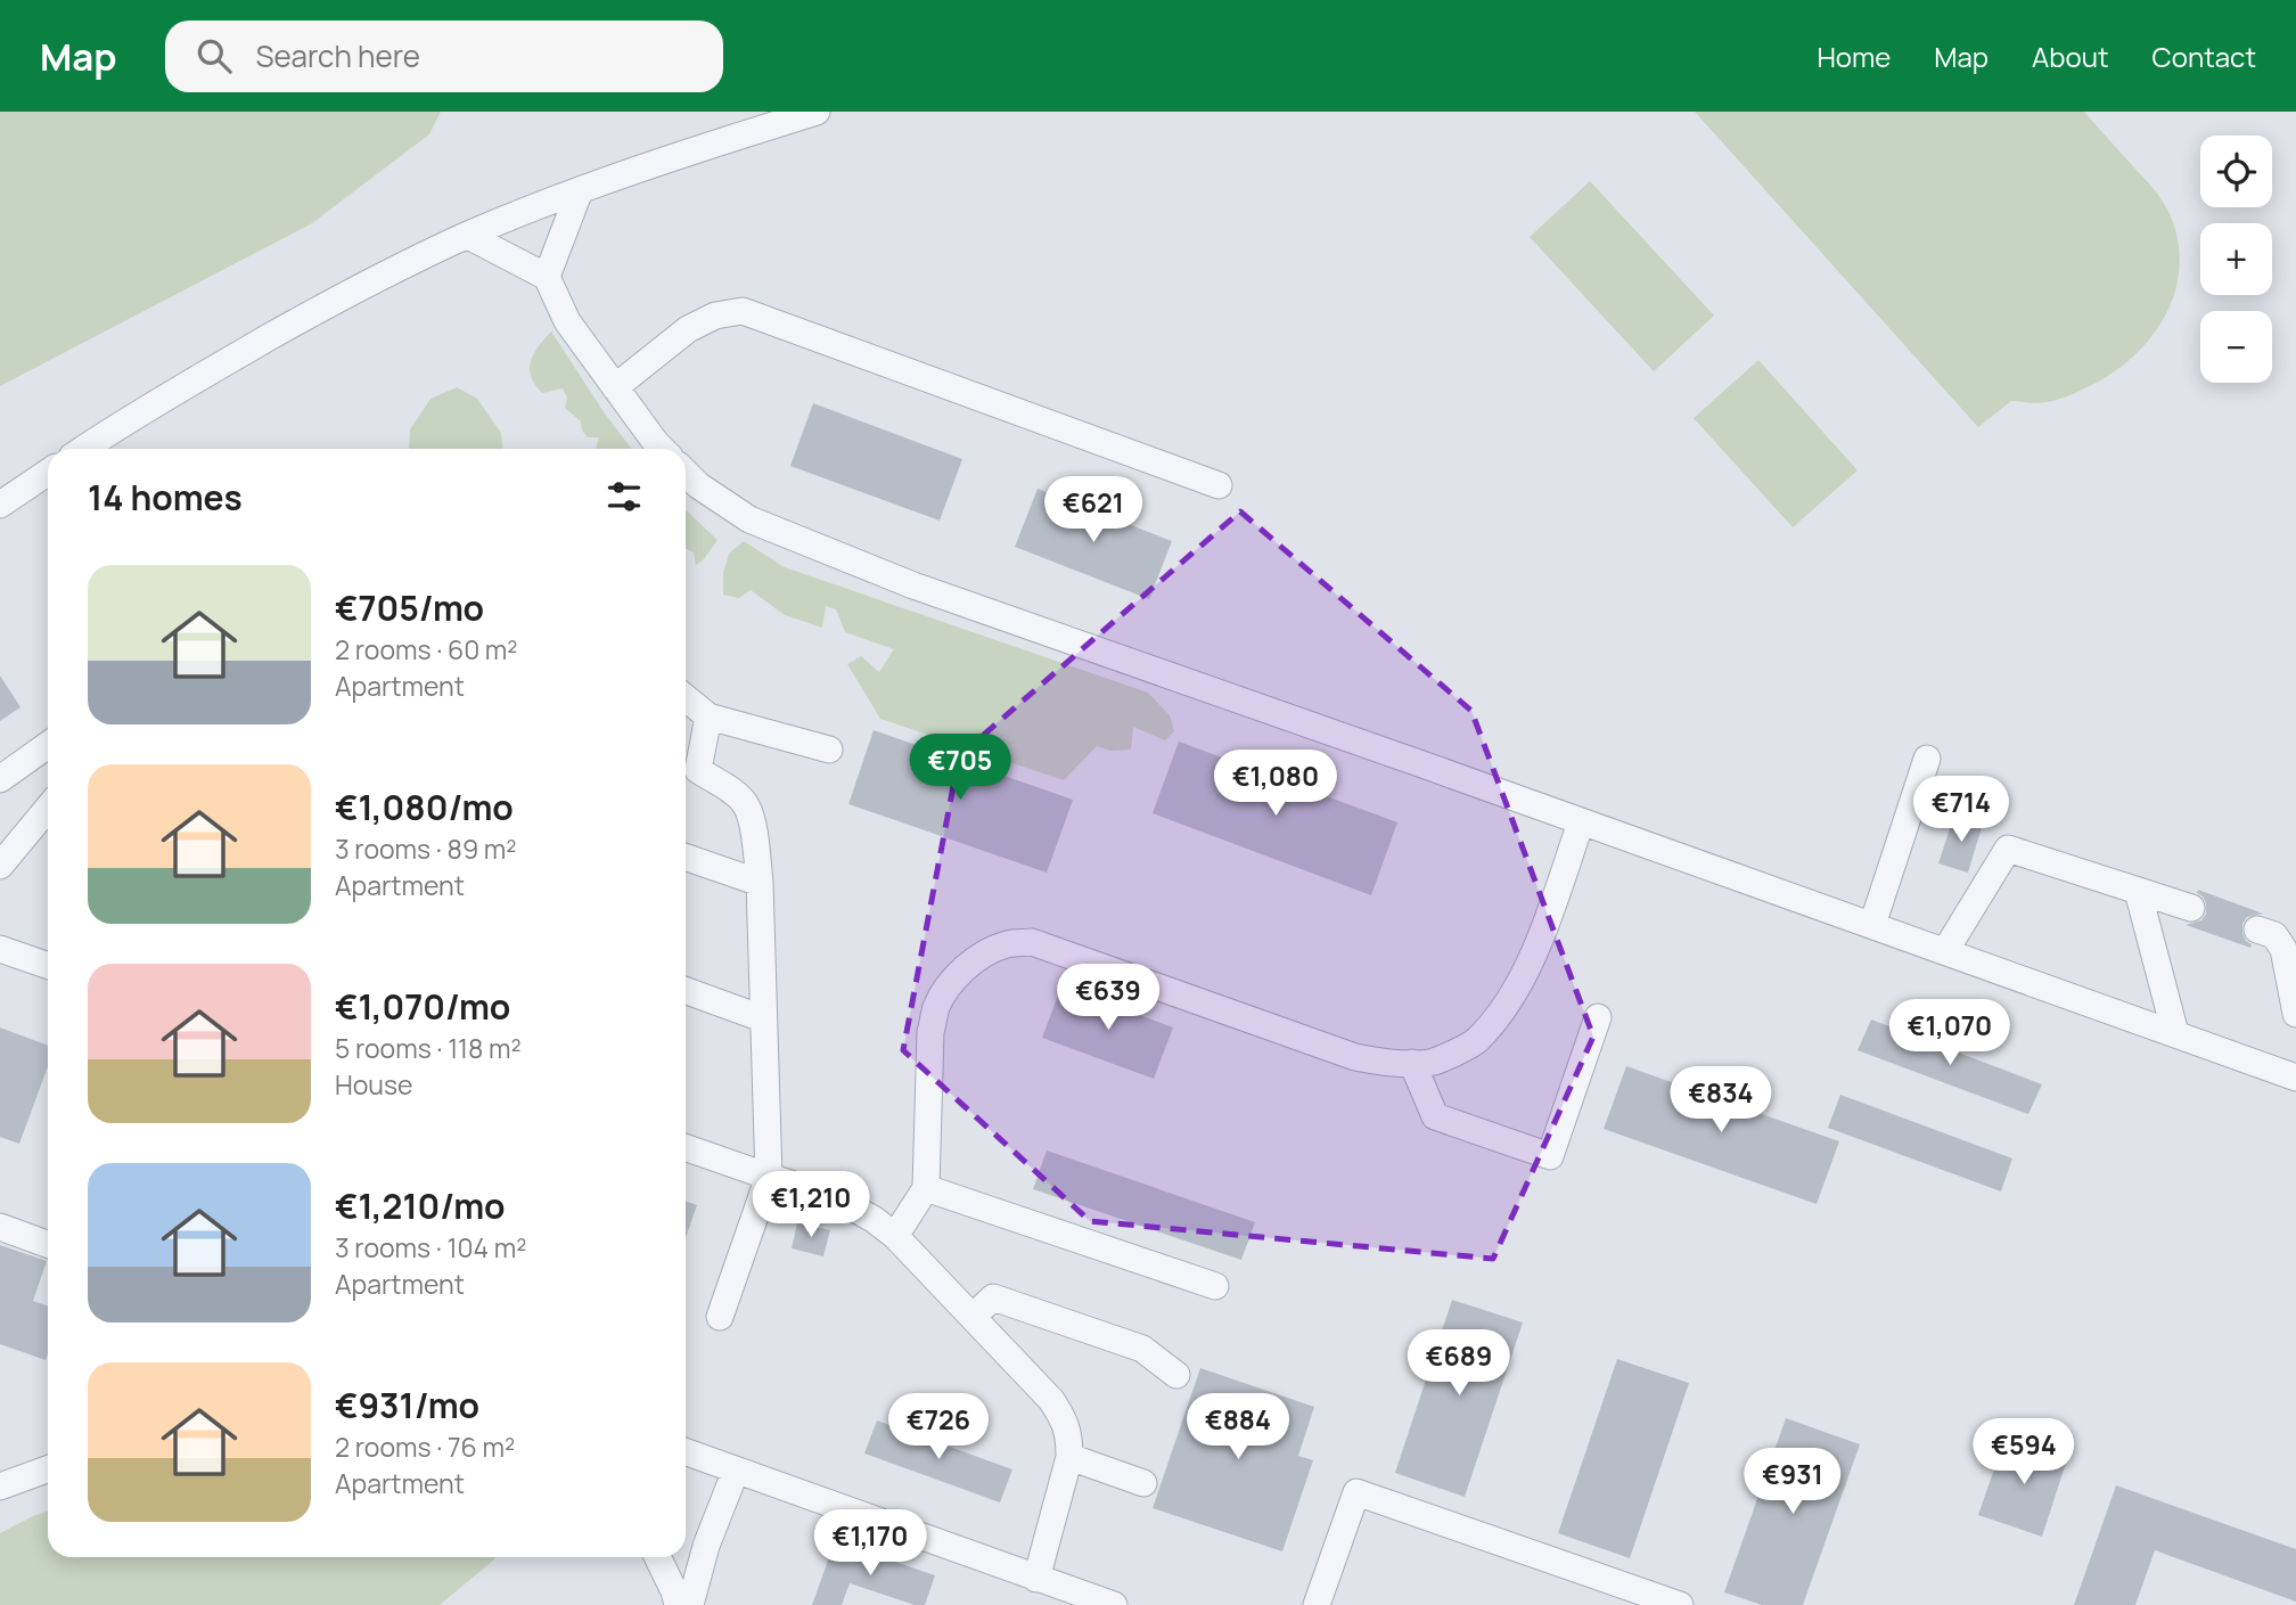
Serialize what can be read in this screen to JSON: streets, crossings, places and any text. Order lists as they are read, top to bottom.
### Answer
{
  "page": {
    "header": "Map",
    "search": "Search here",
    "nav": [
      "Home",
      "Map",
      "About",
      "Contact"
    ],
    "map_buttons": ["+", "−"],
    "heading": "14 homes",
    "price": [
      "€621",
      "€705",
      "€1,080",
      "€714",
      "€639",
      "€1,070",
      "€834",
      "€1,210",
      "€689",
      "€726",
      "€884",
      "€594",
      "€931",
      "€1,170"
    ],
    "list": [
      {
        "name": "€705/mo",
        "note": "2 rooms · 60 m² · Apartment"
      },
      {
        "name": "€1,080/mo",
        "note": "3 rooms · 89 m² · Apartment"
      },
      {
        "name": "€1,070/mo",
        "note": "5 rooms · 118 m² · House"
      },
      {
        "name": "€1,210/mo",
        "note": "3 rooms · 104 m² · Apartment"
      },
      {
        "name": "€931/mo",
        "note": "2 rooms · 76 m² · Apartment"
      }
    ]
  }
}
